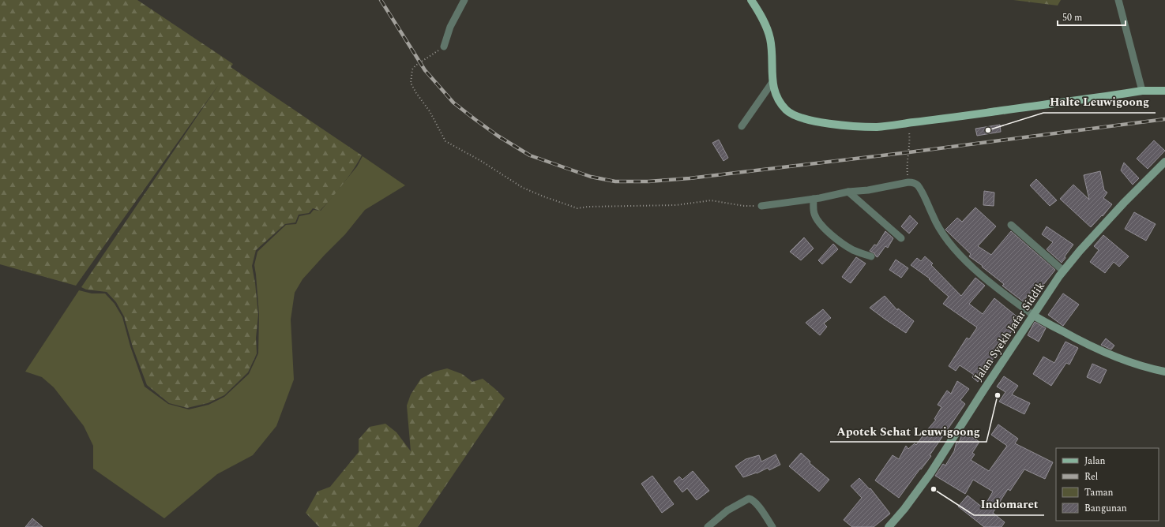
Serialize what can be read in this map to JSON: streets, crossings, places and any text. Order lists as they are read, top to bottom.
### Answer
{
  "streets": {
    "main road": ["Jalan Syekh Jafar Siddik"]
  },
  "places": ["Halte Leuwigoong", "Apotek Sehat Leuwigoong", "Indomaret"],
  "legend": [
    "Jalan",
    "Rel",
    "Taman",
    "Bangunan"
  ],
  "scale_bar": "50 m"
}
